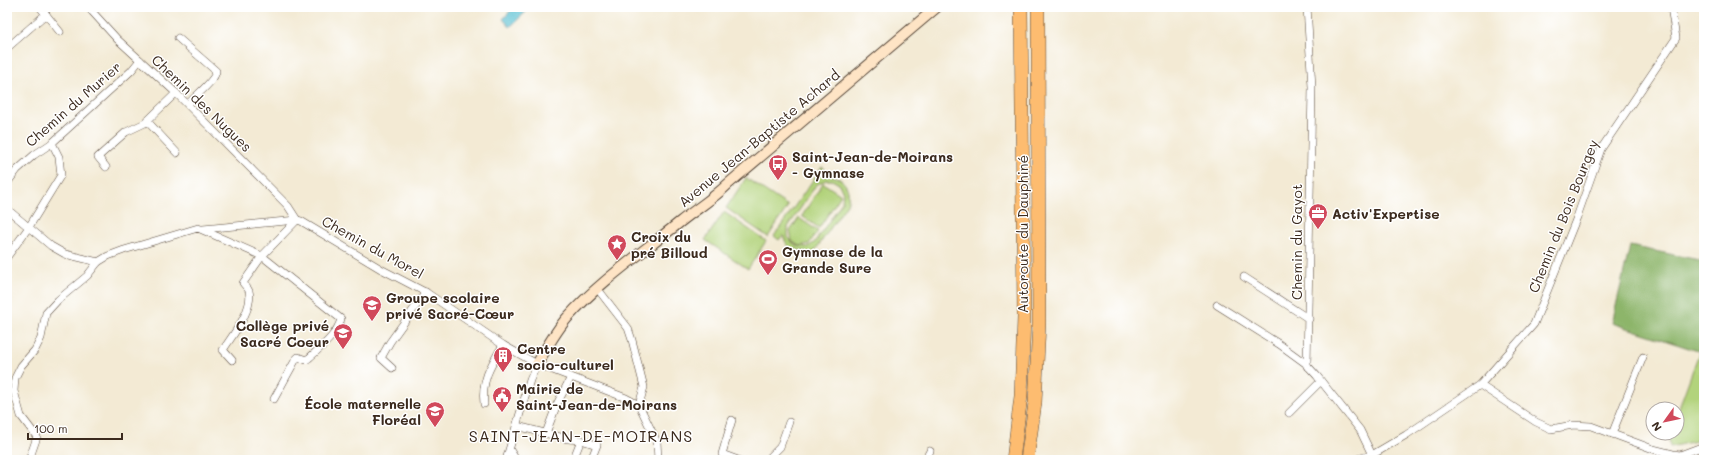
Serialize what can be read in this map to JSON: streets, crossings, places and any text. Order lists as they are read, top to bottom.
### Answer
{
  "streets": {
    "highway": ["Autoroute du Dauphiné"],
    "street": [
      "Chemin des Nugues",
      "Chemin du Murier",
      "Avenue Jean-Baptiste Achard",
      "Chemin du Bois Bourgey",
      "Chemin du Gayot",
      "Chemin du Morel"
    ]
  },
  "crossings": [
    ["Chemin des Nugues", "Chemin du Murier"],
    ["Chemin des Nugues", "Chemin du Morel"],
    ["Avenue Jean-Baptiste Achard", "Chemin du Morel"]
  ],
  "districts": ["SAINT-JEAN-DE-MOIRANS"],
  "places": {
    "bus stop": ["Saint-Jean-de-Moirans - Gymnase"],
    "office": ["Activ'Expertise"],
    "place": ["Croix du pré Billoud"],
    "sports": ["Gymnase de la Grande Sure"],
    "school or university": ["Groupe scolaire privé Sacré-Cœur", "Collège privé Sacré Coeur", "École maternelle Floréal"],
    "building": ["Centre socio-culturel"],
    "public building": ["Mairie de Saint-Jean-de-Moirans"]
  },
  "scale_bar": "100 m",
  "north": "bottom left"
}
